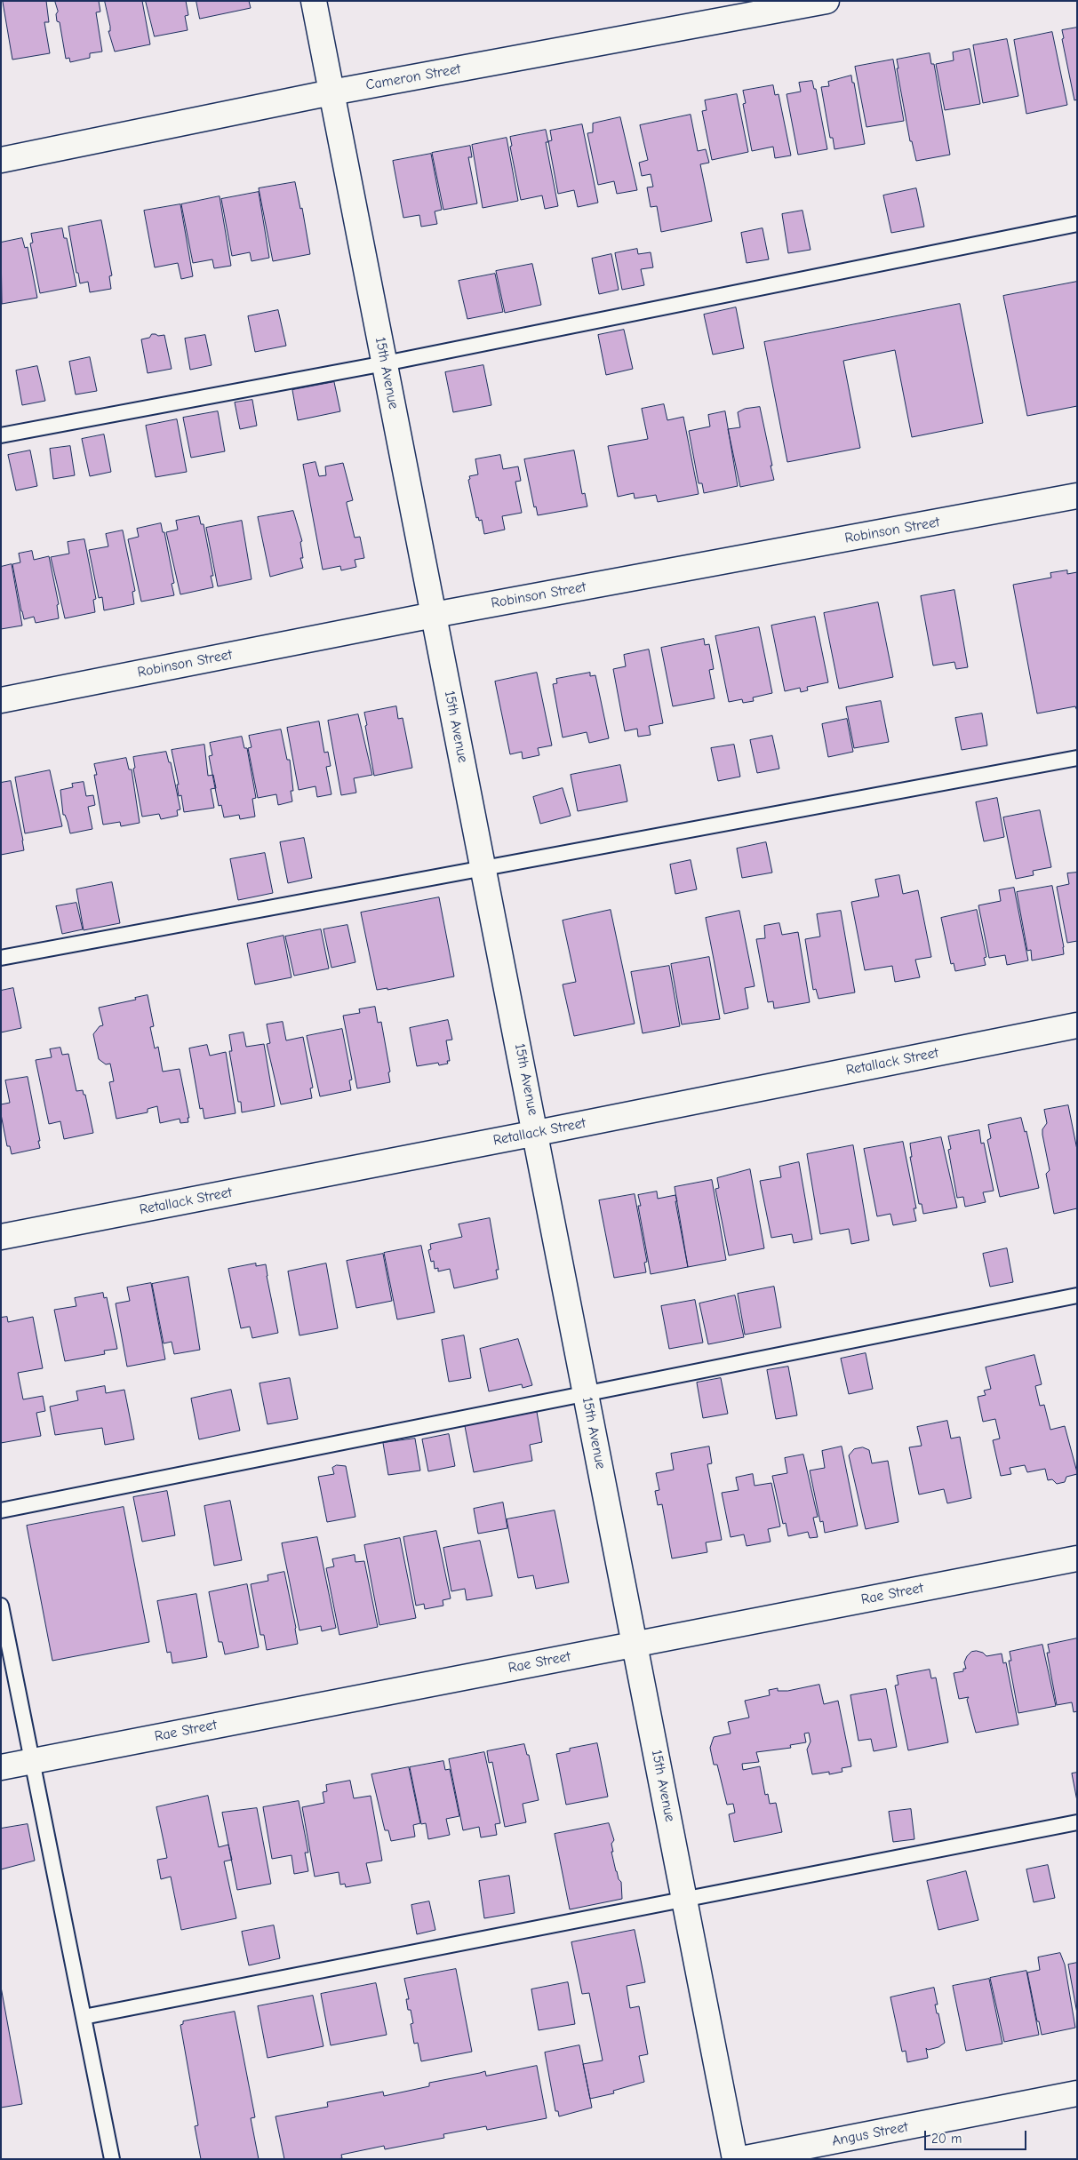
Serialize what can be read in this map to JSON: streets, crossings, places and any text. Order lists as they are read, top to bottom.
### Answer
{
  "streets": {
    "street": [
      "Cameron Street",
      "15th Avenue",
      "Robinson Street",
      "Retallack Street",
      "Rae Street",
      "Angus Street"
    ]
  },
  "crossings": [
    ["Cameron Street", "15th Avenue"],
    ["15th Avenue", "Robinson Street"],
    ["15th Avenue", "Retallack Street"],
    ["15th Avenue", "Rae Street"]
  ],
  "scale_bar": "20 m"
}
